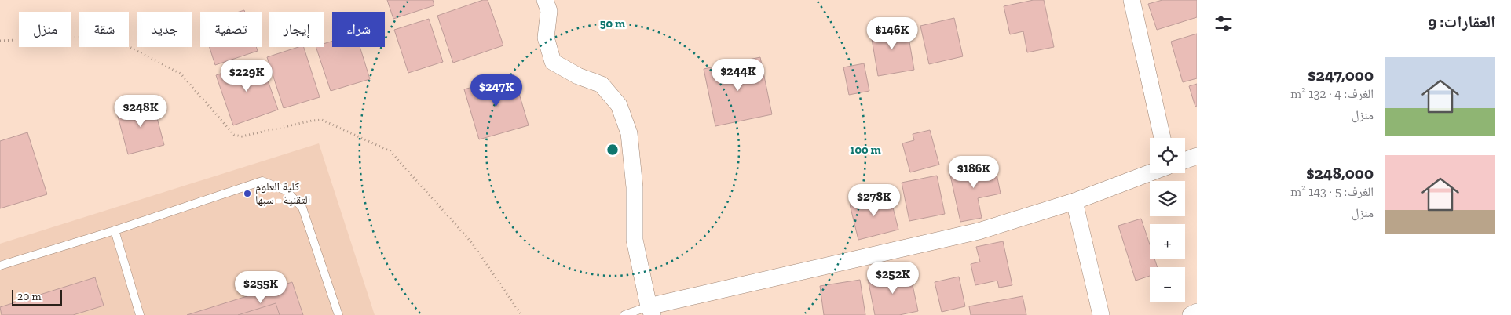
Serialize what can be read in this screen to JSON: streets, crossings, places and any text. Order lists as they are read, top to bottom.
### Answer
{
  "places": ["كلية العلوم التقنية - سبها"],
  "scale_bar": "20 m",
  "page": {
    "heading": "العقارات: 9",
    "chip": [
      "شراء",
      "إيجار",
      "تصفية",
      "جديد",
      "شقة",
      "منزل"
    ],
    "price": [
      "$146K",
      "$244K",
      "$229K",
      "$247K",
      "$248K",
      "$186K",
      "$278K",
      "$252K",
      "$255K"
    ],
    "list": [
      {
        "name": "$247,000",
        "note": "الغرف: 4 · 132 m² · منزل"
      },
      {
        "name": "$248,000",
        "note": "الغرف: 5 · 143 m² · منزل"
      }
    ],
    "map_buttons": ["+", "−"],
    "scale": "20 m"
  },
  "rings": ["50 m", "100 m"]
}
